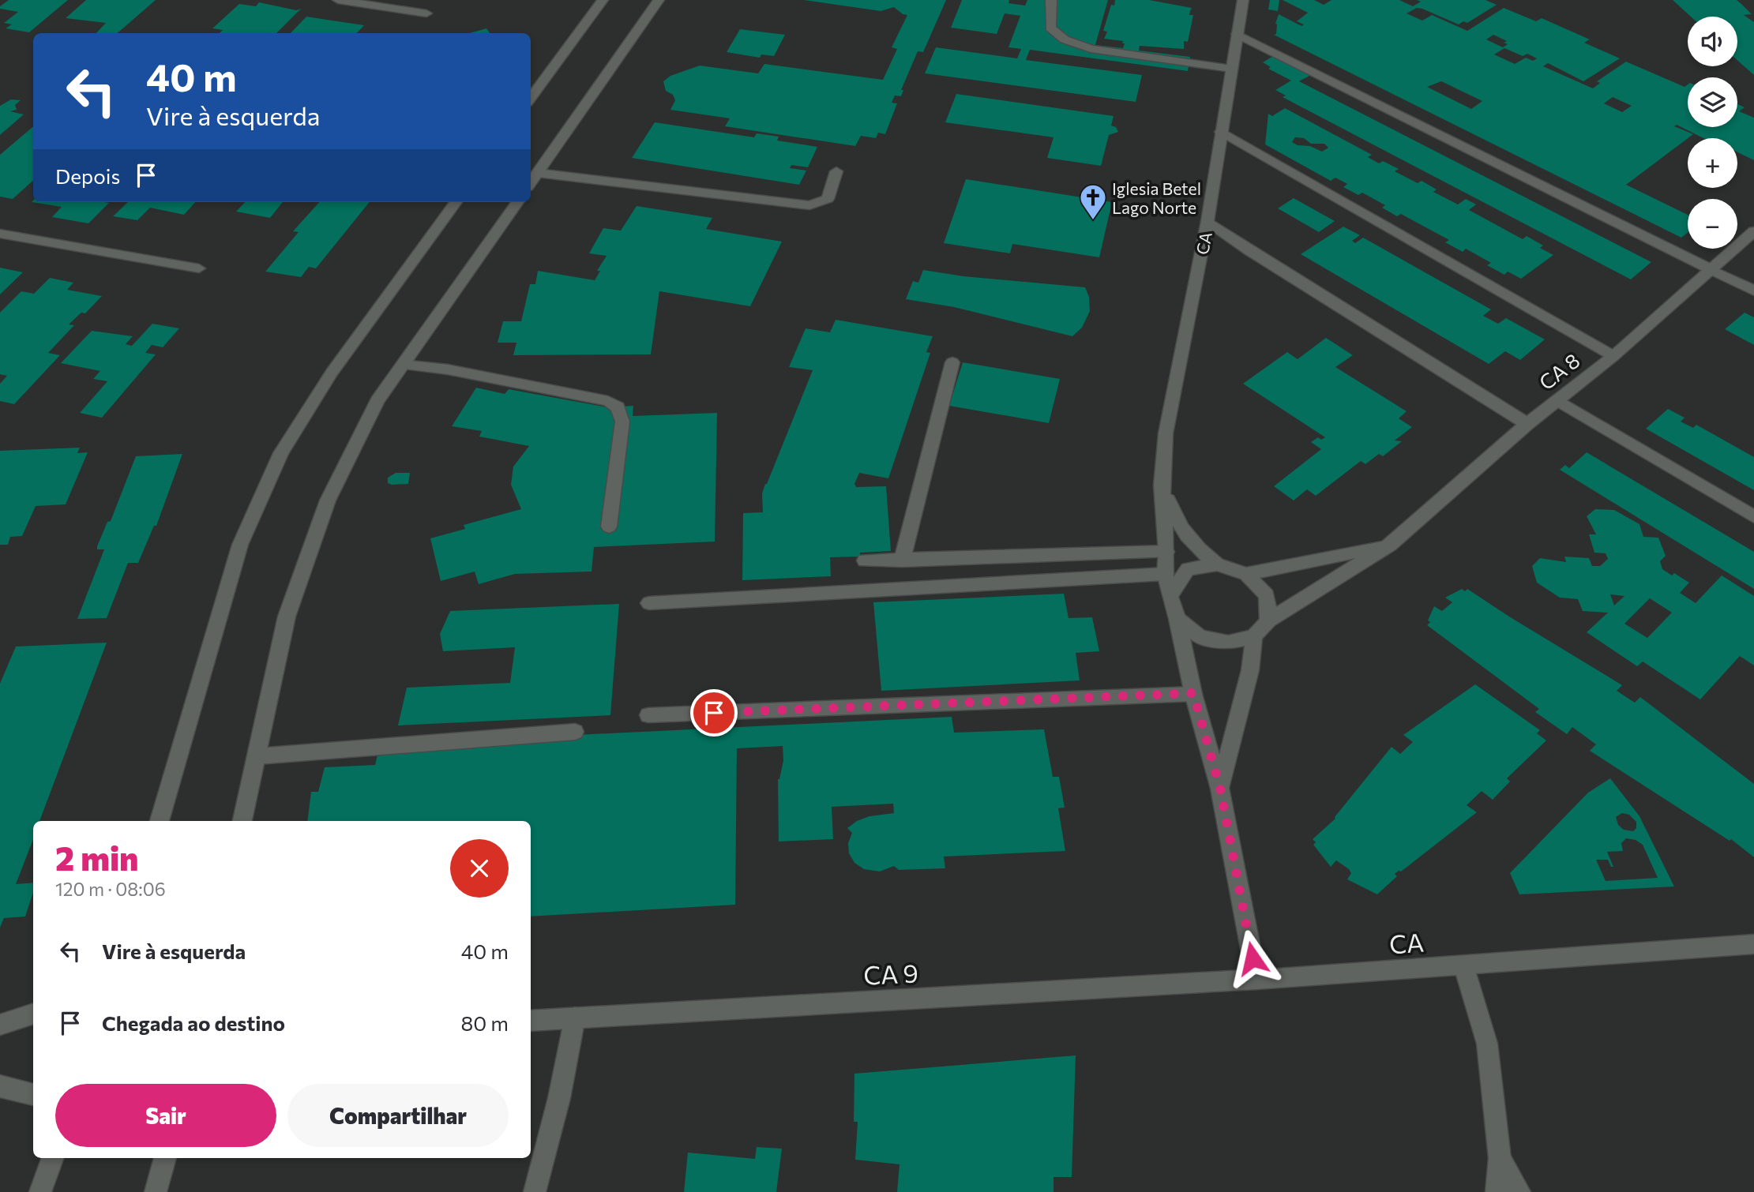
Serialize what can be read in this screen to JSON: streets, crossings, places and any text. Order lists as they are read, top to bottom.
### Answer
{
  "streets": {
    "street": ["CA", "CA 8", "CA 9"]
  },
  "crossings": [
    ["CA", "CA 8"],
    ["CA", "CA 9"]
  ],
  "places": {
    "church": ["Iglesia Betel Lago Norte"]
  },
  "page": {
    "map_buttons": ["+", "−"],
    "turn": ["40 m", "Vire à esquerda"],
    "then": "Depois",
    "heading": ["2 min", "120 m · 08:06"],
    "list": [
      {
        "name": "Vire à esquerda",
        "value": "40 m"
      },
      {
        "name": "Chegada ao destino",
        "value": "80 m"
      }
    ],
    "buttons": ["Sair", "Compartilhar"]
  }
}
